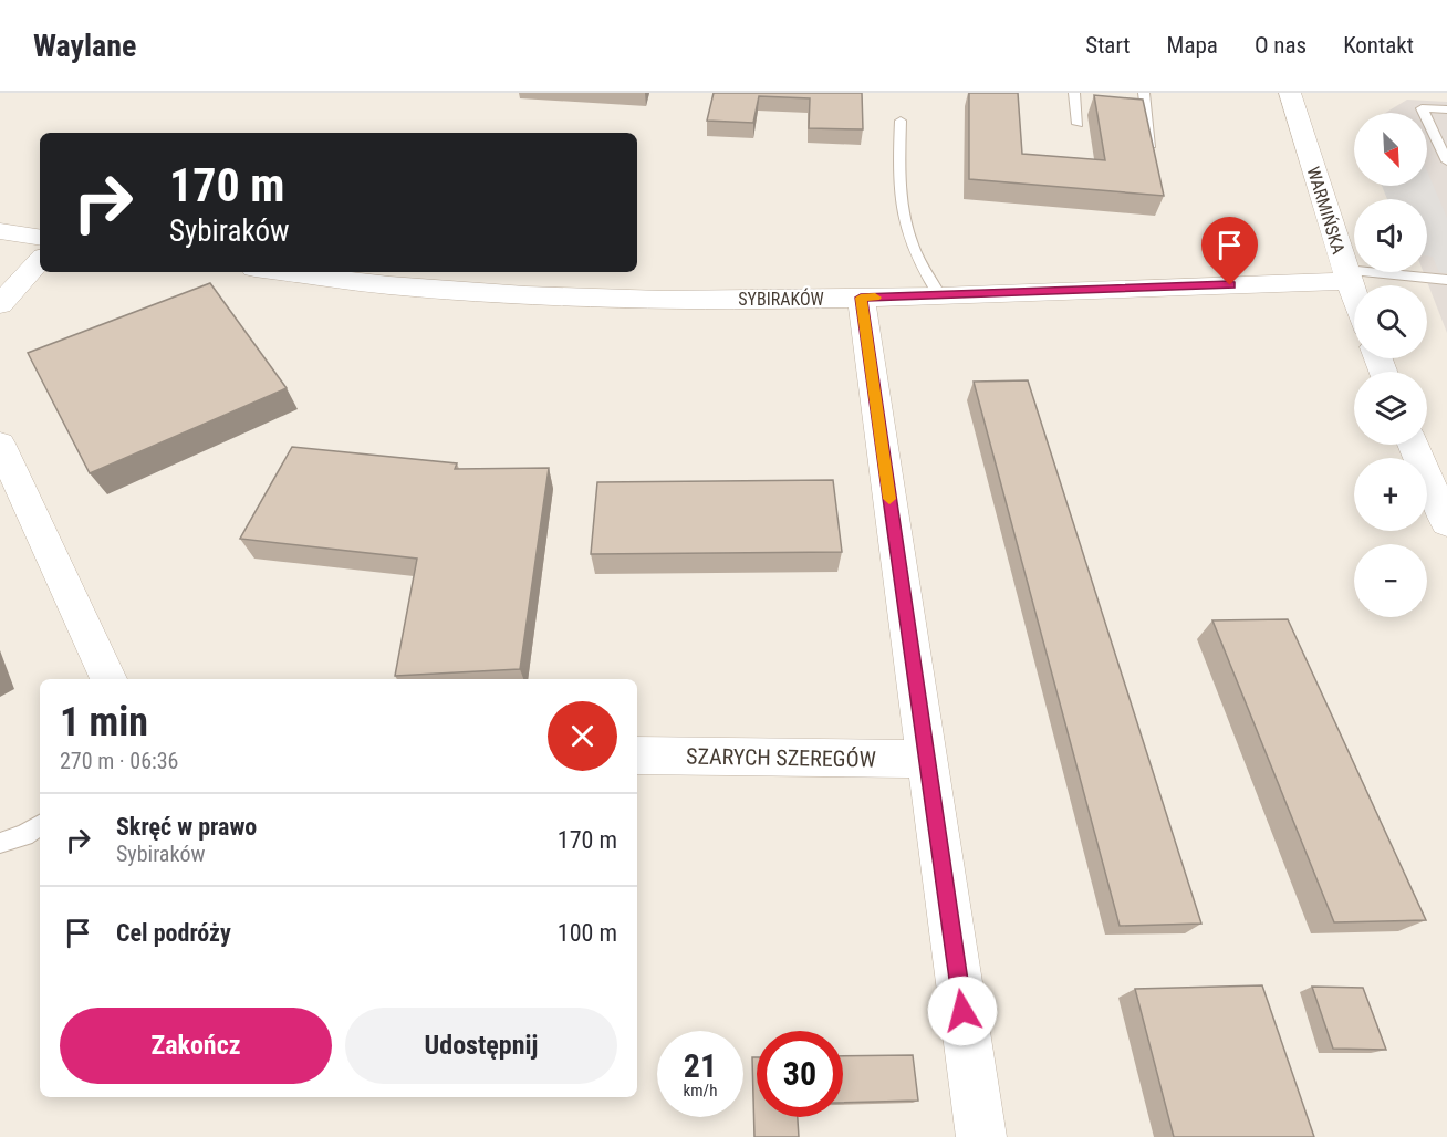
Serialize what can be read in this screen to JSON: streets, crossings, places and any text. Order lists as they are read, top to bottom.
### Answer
{
  "streets": {
    "street": ["WARMIŃSKA", "SYBIRAKÓW", "SZARYCH SZEREGÓW"]
  },
  "crossings": [
    ["WARMIŃSKA", "SYBIRAKÓW"]
  ],
  "north": "bottom right",
  "page": {
    "header": "Waylane",
    "nav": [
      "Start",
      "Mapa",
      "O nas",
      "Kontakt"
    ],
    "map_buttons": ["+", "−"],
    "turn": ["170 m", "Sybiraków"],
    "heading": ["1 min", "270 m · 06:36"],
    "list": [
      {
        "name": "Skręć w prawo",
        "note": "Sybiraków",
        "value": "170 m"
      },
      {
        "name": "Cel podróży",
        "value": "100 m"
      }
    ],
    "buttons": ["Zakończ", "Udostępnij"],
    "speed": "21 km/h",
    "limit": "30"
  }
}
